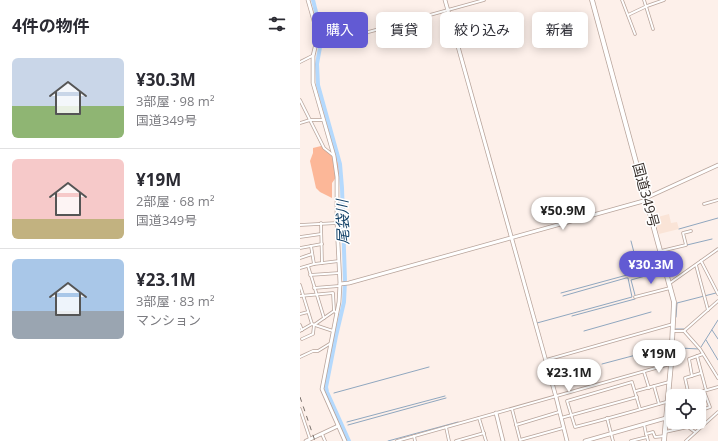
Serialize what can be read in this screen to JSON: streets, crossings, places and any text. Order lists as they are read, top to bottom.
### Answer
{
  "streets": {
    "highway": ["国道349号"]
  },
  "water": ["尾袋川"],
  "page": {
    "heading": "4件の物件",
    "chip": [
      "購入",
      "賃貸",
      "絞り込み",
      "新着"
    ],
    "list": [
      {
        "name": "¥30.3M",
        "note": "3部屋 · 98 m² · 国道349号"
      },
      {
        "name": "¥19M",
        "note": "2部屋 · 68 m² · 国道349号"
      },
      {
        "name": "¥23.1M",
        "note": "3部屋 · 83 m² · マンション"
      }
    ],
    "price": [
      "¥50.9M",
      "¥30.3M",
      "¥19M",
      "¥23.1M"
    ]
  }
}
